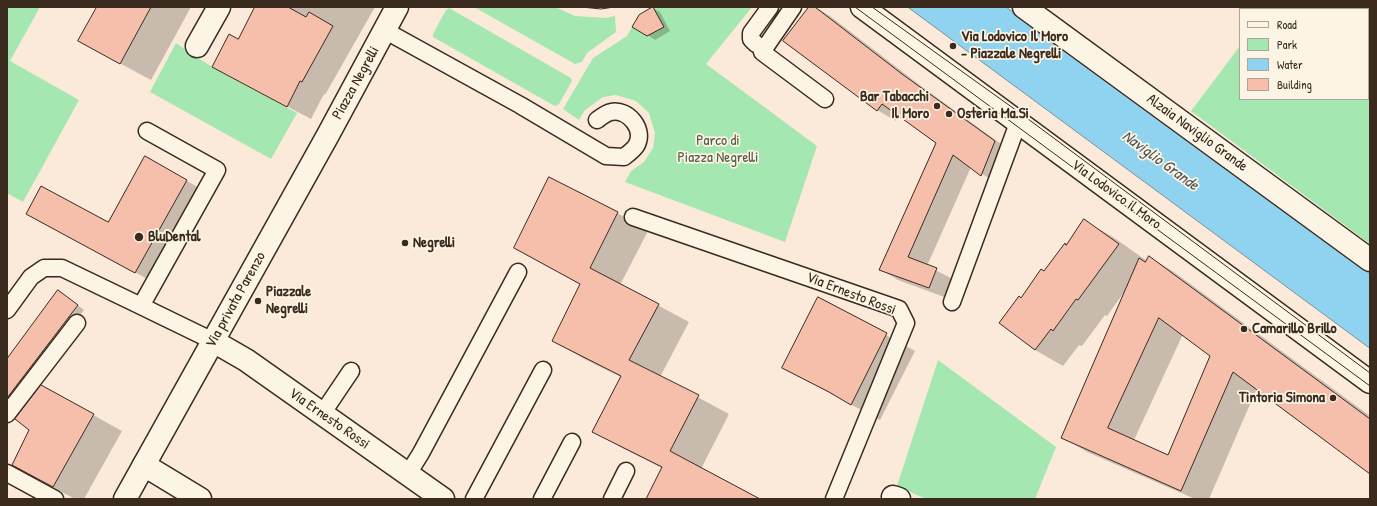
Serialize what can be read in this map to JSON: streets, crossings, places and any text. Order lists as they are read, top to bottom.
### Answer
{
  "streets": {
    "street": [
      "Piazza Negrelli",
      "Alzaia Naviglio Grande",
      "Via Lodovico il Moro",
      "Via Ernesto Rossi",
      "Via privata Parenzo"
    ]
  },
  "crossings": [
    ["Piazza Negrelli", "Via privata Parenzo"],
    ["Via Ernesto Rossi", "Via privata Parenzo"]
  ],
  "water": ["Naviglio Grande"],
  "parks": ["Parco di Piazza Negrelli"],
  "places": [
    "Via Lodovico Il Moro - Piazzale Negrelli",
    "Bar Tabacchi Il Moro",
    "Osteria Ma.Si",
    "BluDental",
    "Negrelli",
    "Piazzale Negrelli",
    "Camarillo Brillo",
    "Tintoria Simona"
  ],
  "legend": [
    "Road",
    "Park",
    "Water",
    "Building"
  ]
}
